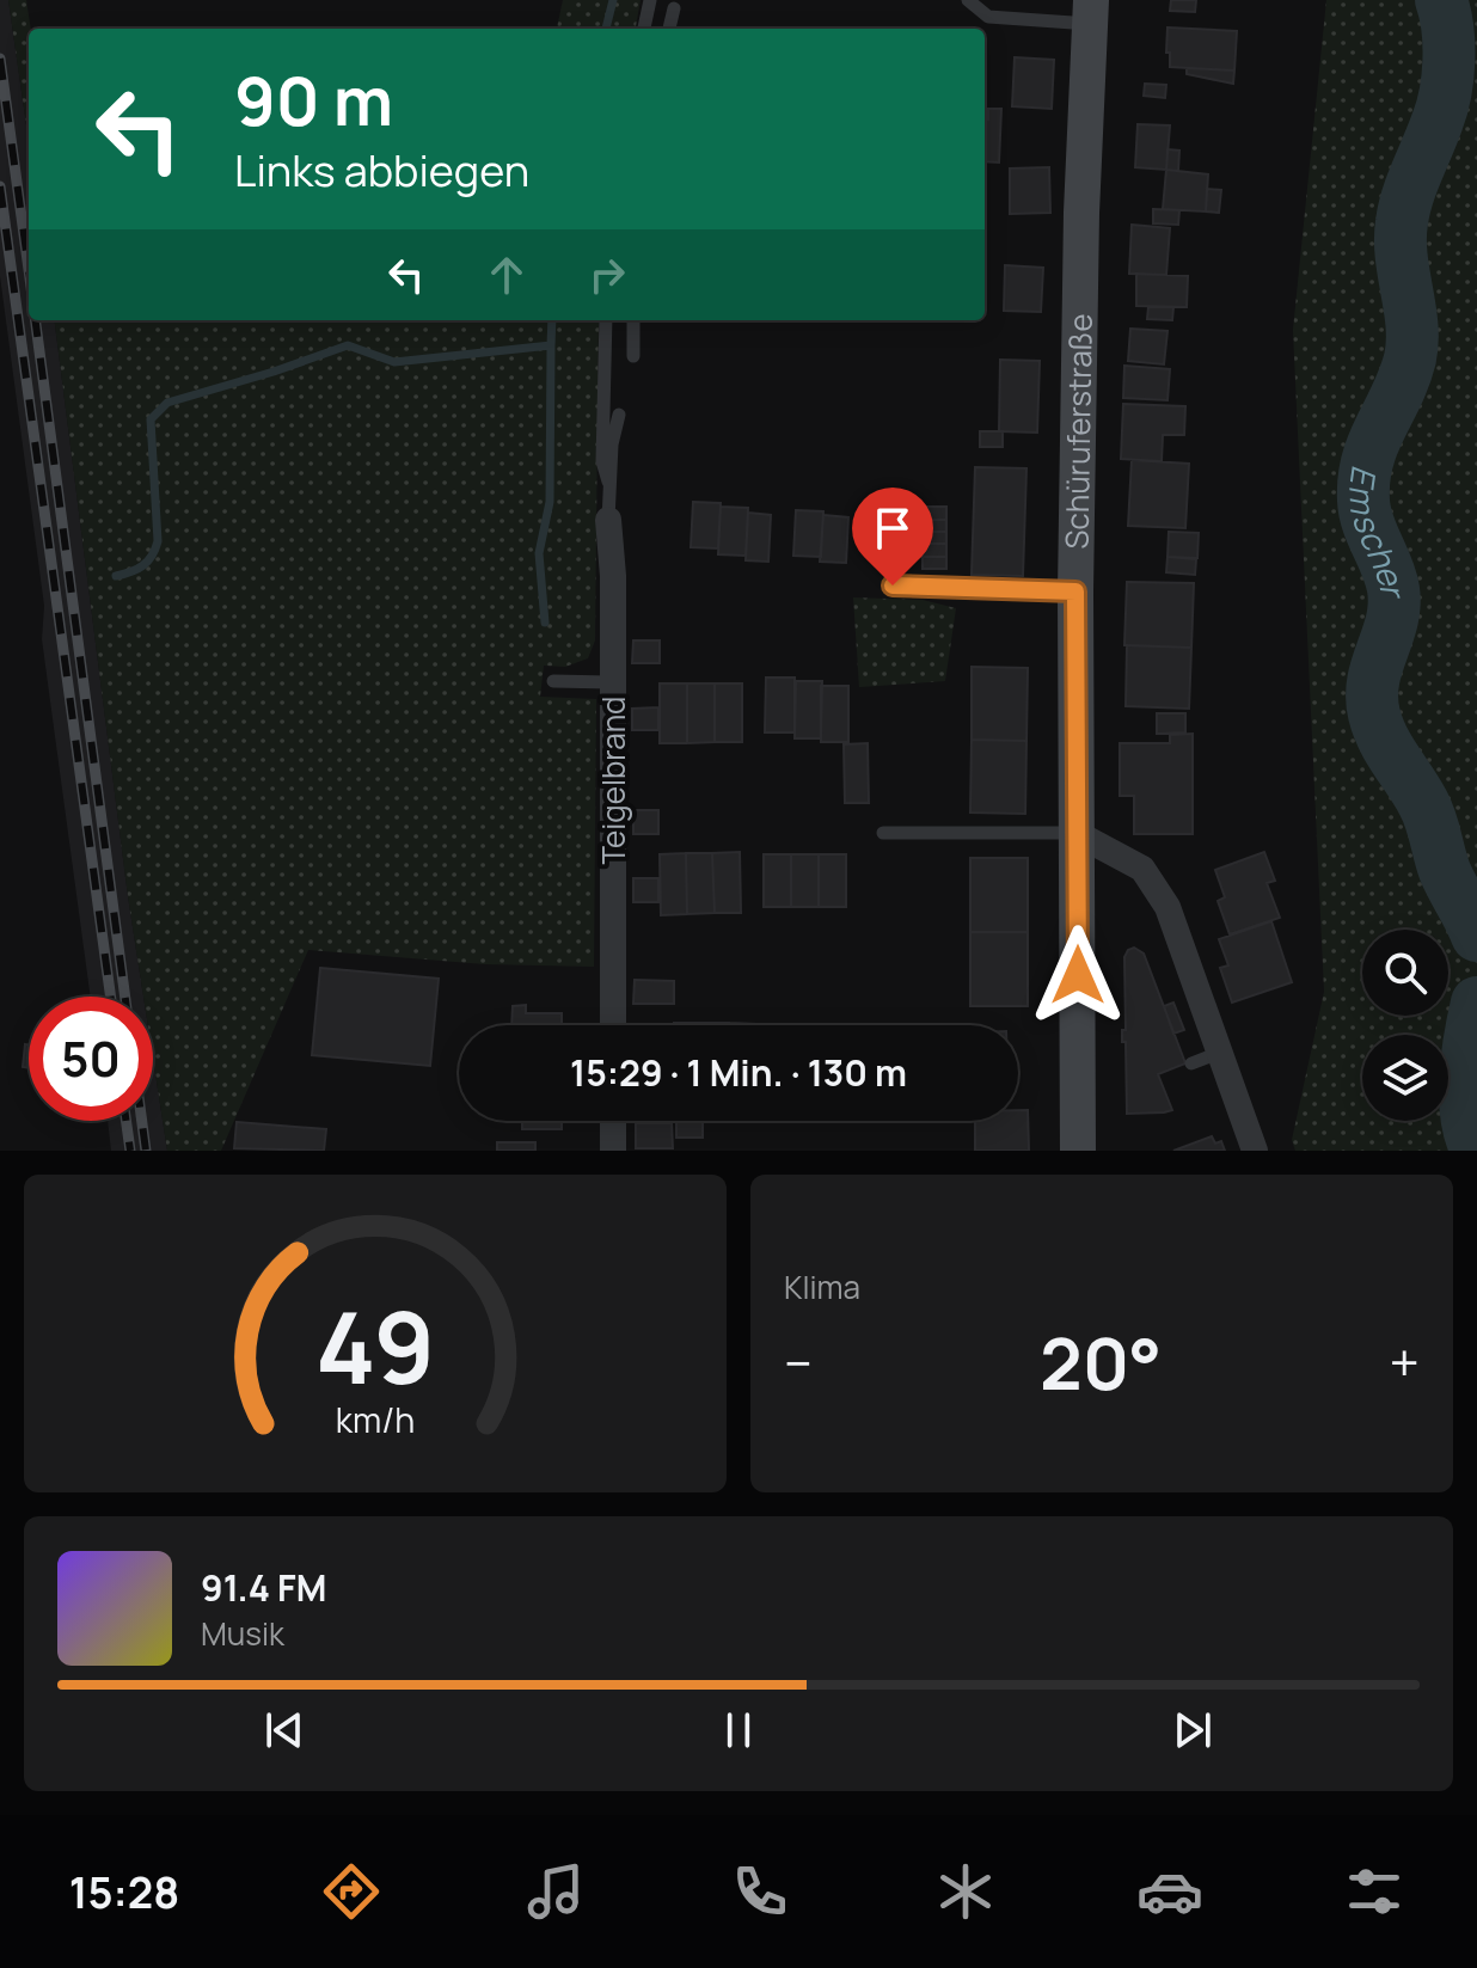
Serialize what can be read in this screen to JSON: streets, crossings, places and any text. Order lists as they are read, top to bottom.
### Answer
{
  "streets": {
    "main road": ["Schüruferstraße"],
    "street": ["Teigelbrand"]
  },
  "water": ["Emscher"],
  "page": {
    "turn": ["90 m", "Links abbiegen"],
    "limit": "50",
    "trip": "15:29 · 1 Min. · 130 m",
    "tile": "Klima",
    "heat": ["−", "20°", "+"],
    "song": ["91.4 FM", "Musik"],
    "tabs": "15:28",
    "gauge": ["49", "km/h"]
  }
}
